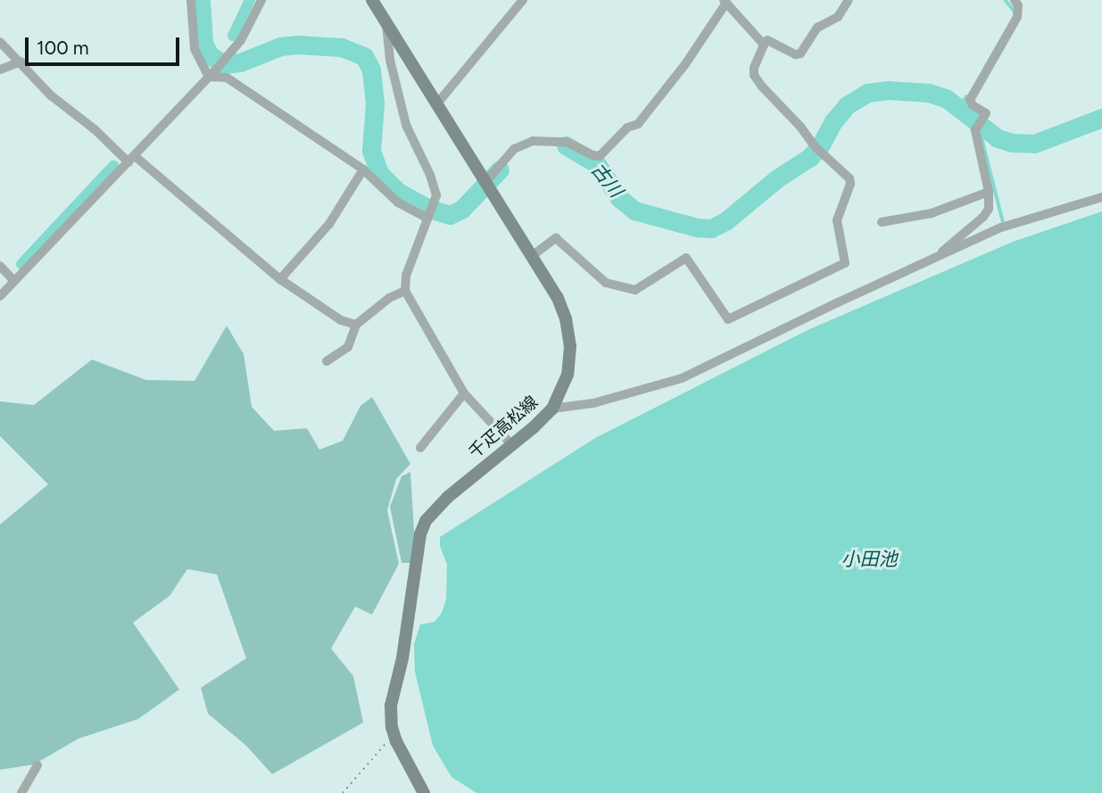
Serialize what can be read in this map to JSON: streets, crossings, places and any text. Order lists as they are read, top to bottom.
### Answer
{
  "streets": {
    "main road": ["千疋高松線"]
  },
  "water": ["古川", "小田池"],
  "scale_bar": "100 m"
}
